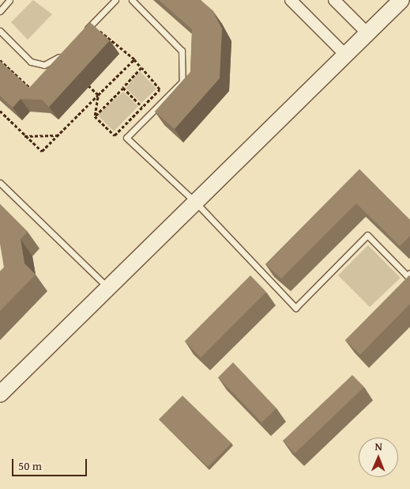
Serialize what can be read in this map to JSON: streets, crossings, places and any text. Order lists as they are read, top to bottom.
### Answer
{
  "scale_bar": "50 m",
  "north": "top"
}
